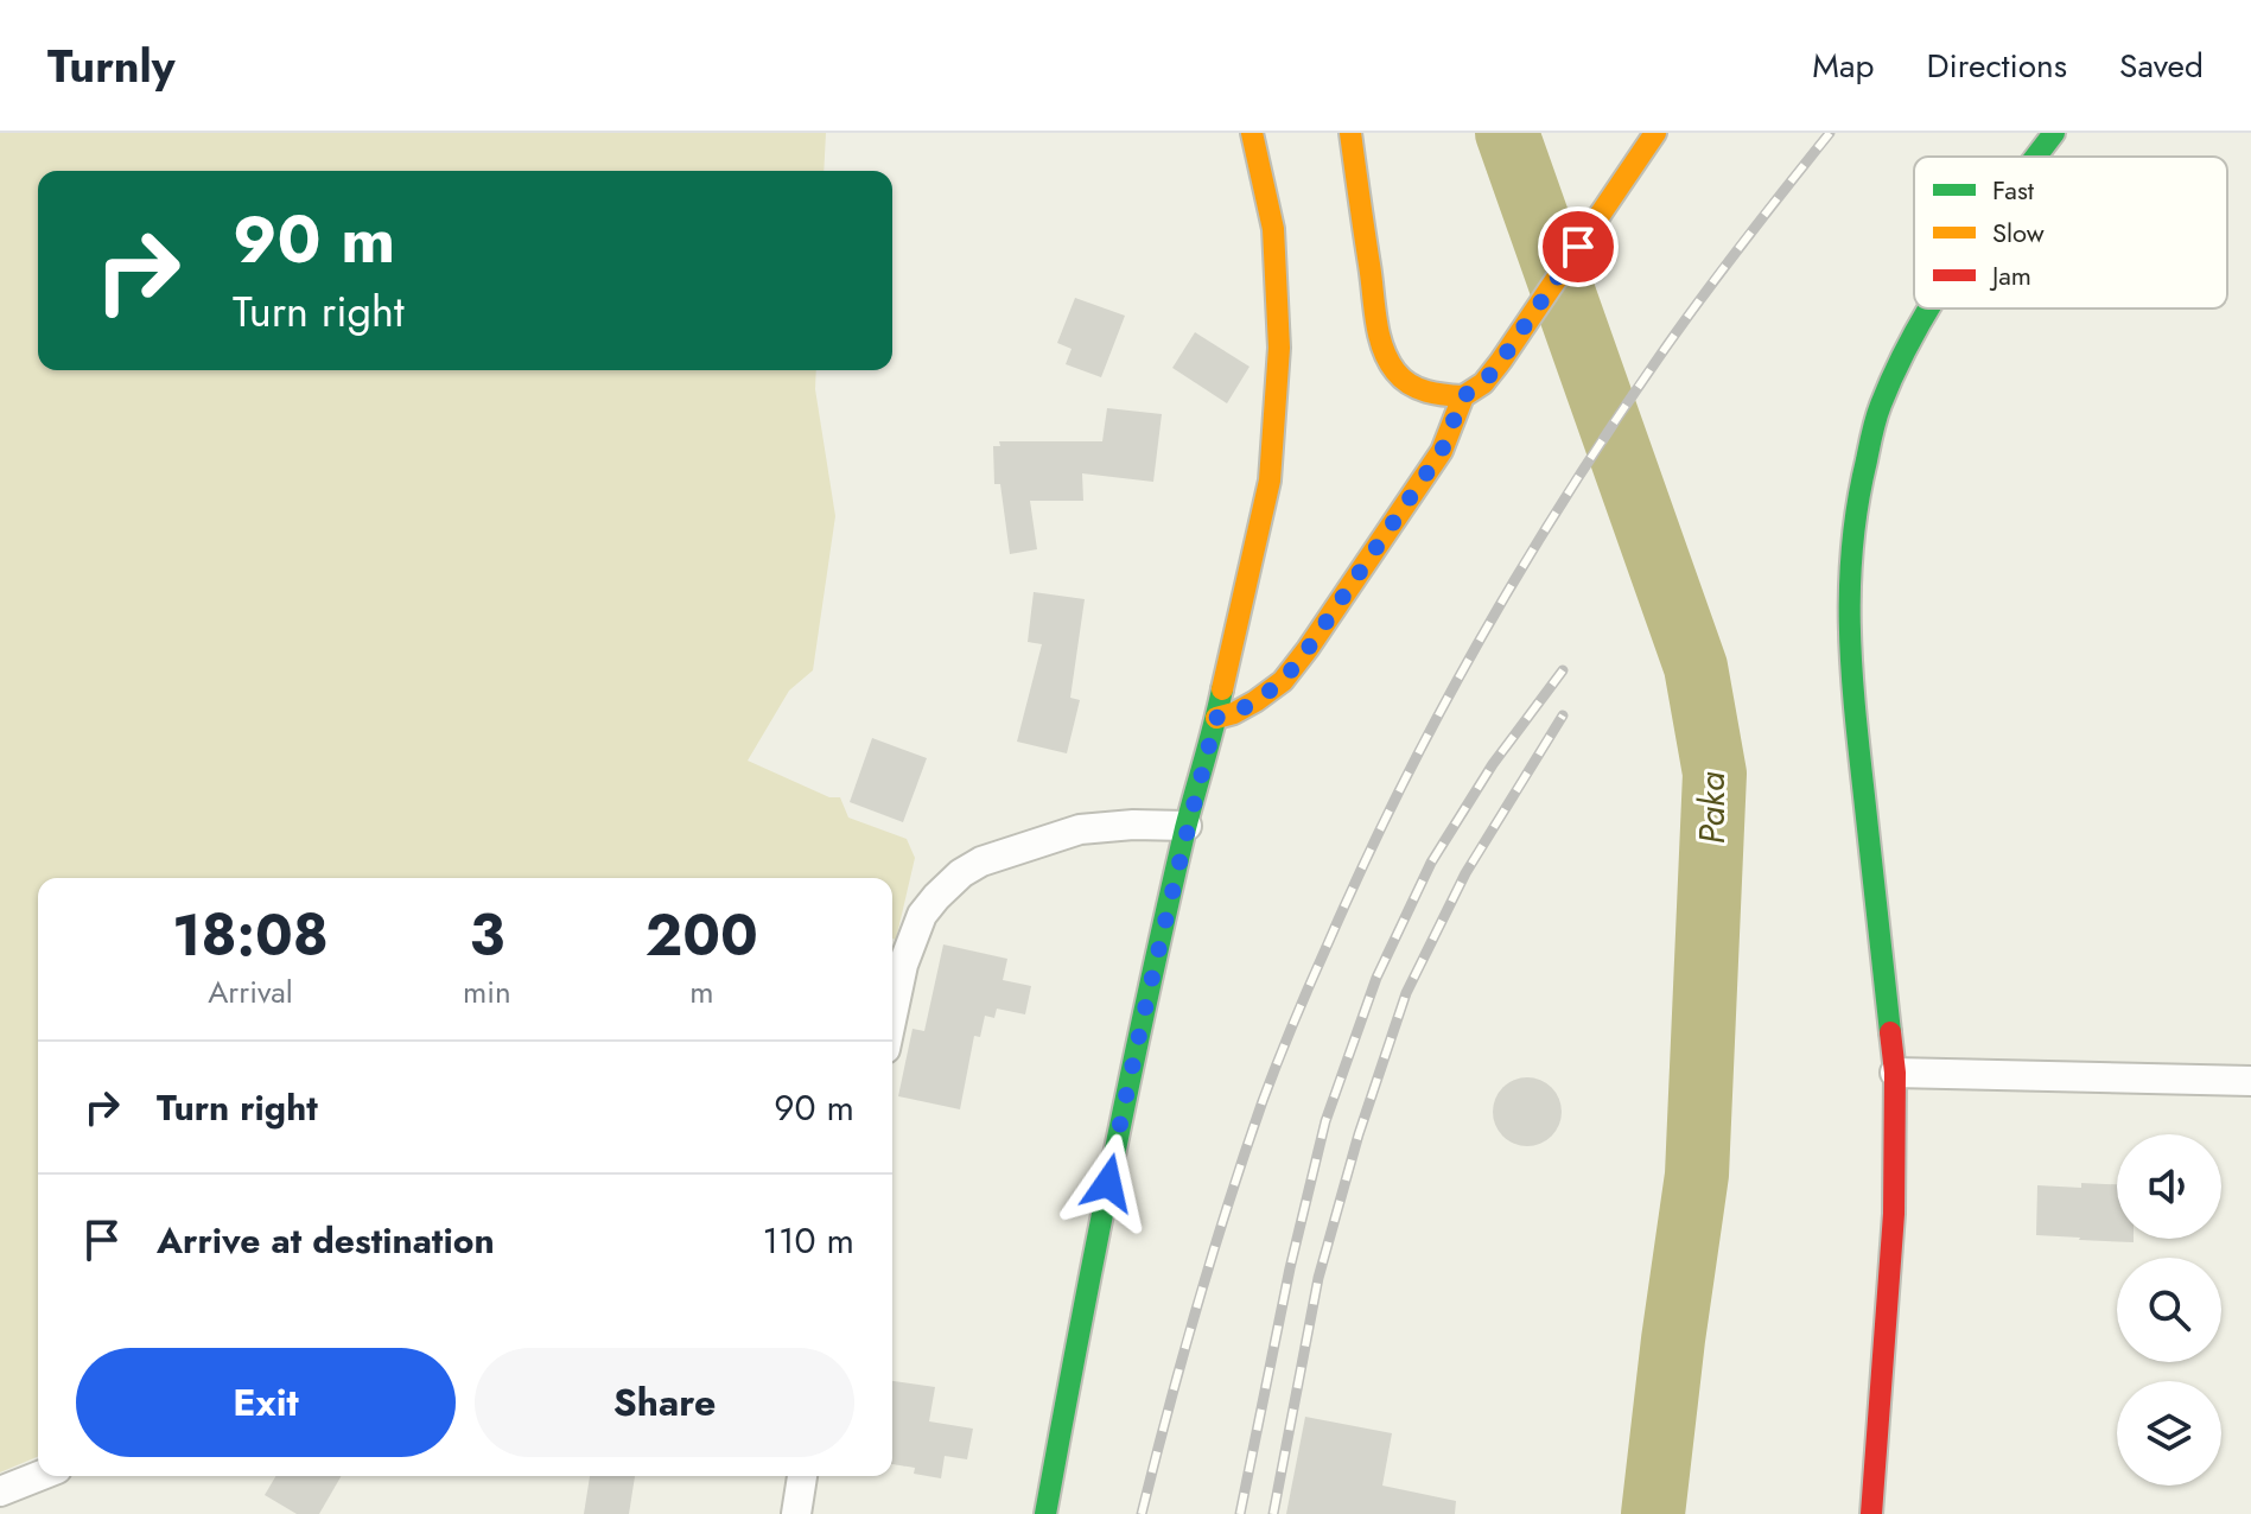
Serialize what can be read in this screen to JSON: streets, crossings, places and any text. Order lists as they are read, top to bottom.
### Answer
{
  "water": ["Paka"],
  "legend": ["Fast", "Slow", "Jam"],
  "page": {
    "header": "Turnly",
    "nav": ["Map", "Directions", "Saved"],
    "turn": ["90 m", "Turn right"],
    "eta": [
      "18:08",
      "Arrival",
      "3",
      "min",
      "200",
      "m"
    ],
    "list": [
      {
        "name": "Turn right",
        "value": "90 m"
      },
      {
        "name": "Arrive at destination",
        "value": "110 m"
      }
    ],
    "buttons": ["Exit", "Share"]
  }
}
